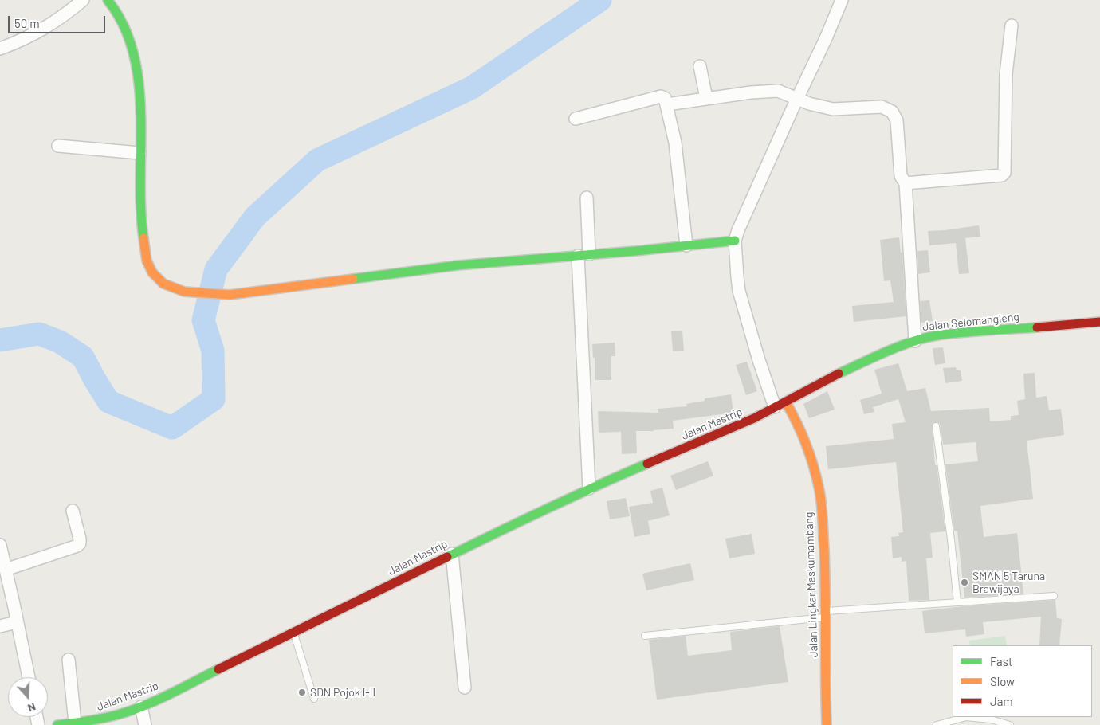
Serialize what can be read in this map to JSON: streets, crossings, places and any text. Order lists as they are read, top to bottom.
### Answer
{
  "streets": {
    "street": ["Jalan Selomangleng", "Jalan Mastrip", "Jalan Lingkar Maskumambang"]
  },
  "crossings": [
    ["Jalan Selomangleng", "Jalan Mastrip"],
    ["Jalan Selomangleng", "Jalan Lingkar Maskumambang"],
    ["Jalan Mastrip", "Jalan Lingkar Maskumambang"]
  ],
  "places": ["SMAN 5 Taruna Brawijaya", "SDN Pojok I-II"],
  "legend": ["Fast", "Slow", "Jam"],
  "scale_bar": "50 m",
  "north": "bottom"
}
